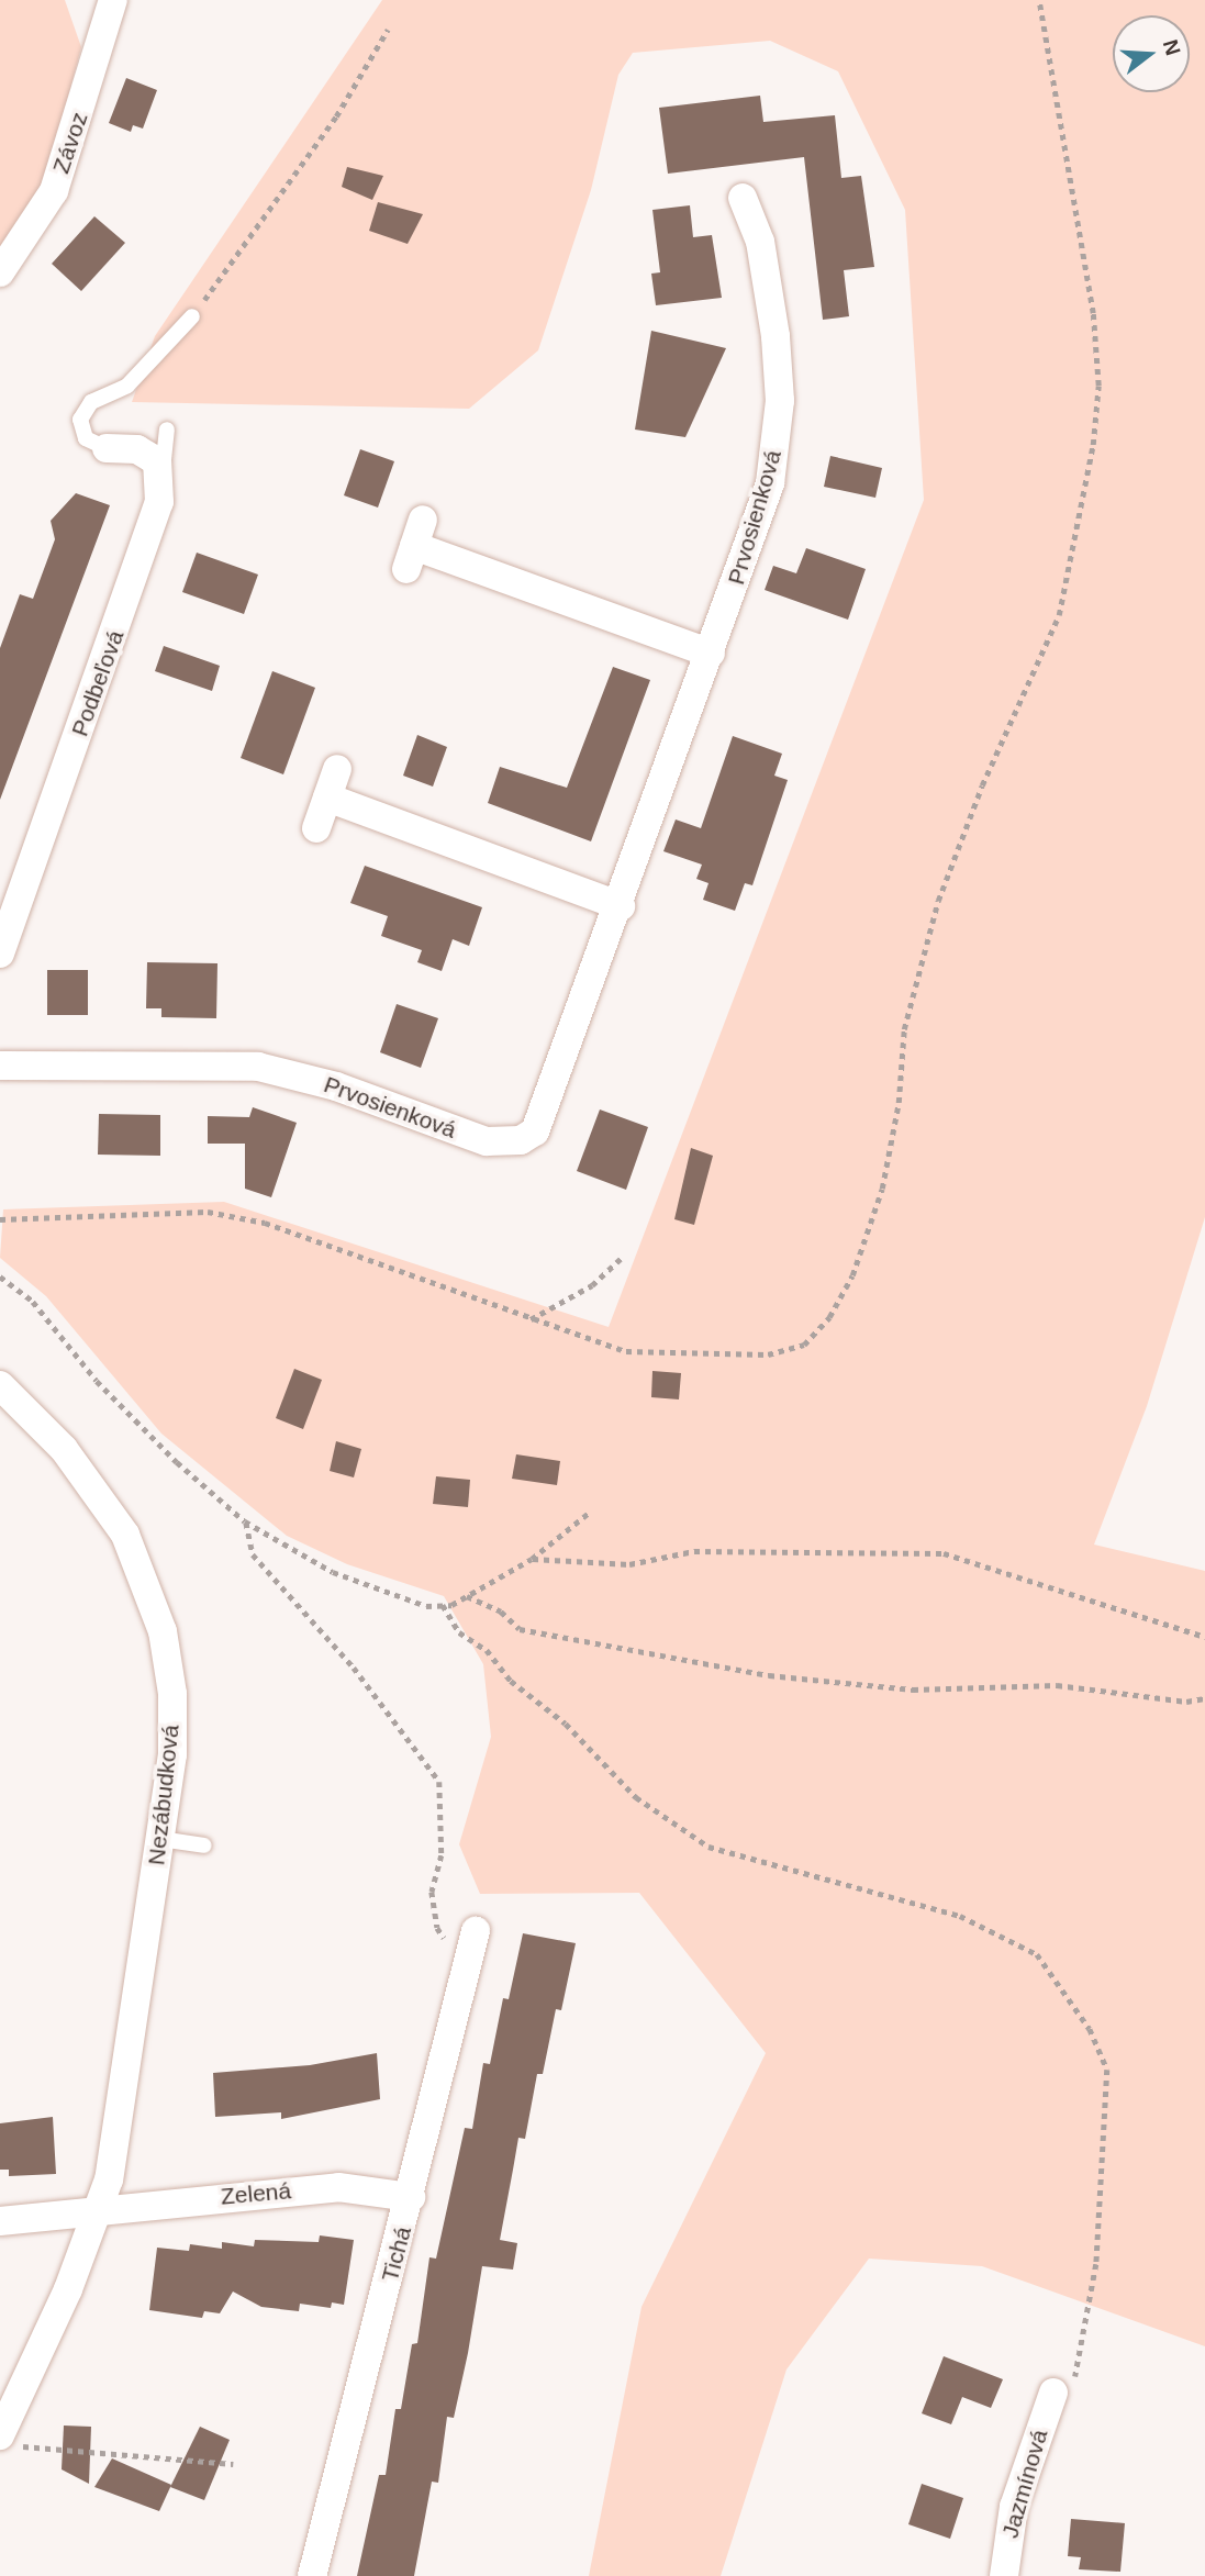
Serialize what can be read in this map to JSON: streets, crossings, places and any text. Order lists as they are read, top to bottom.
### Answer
{
  "streets": {
    "street": [
      "Závoz",
      "Prvosienková",
      "Podbeľová",
      "Nezábudková",
      "Zelená",
      "Tichá",
      "Jazmínová"
    ]
  },
  "crossings": [
    ["Nezábudková", "Zelená"],
    ["Zelená", "Tichá"]
  ],
  "north": "right"
}
